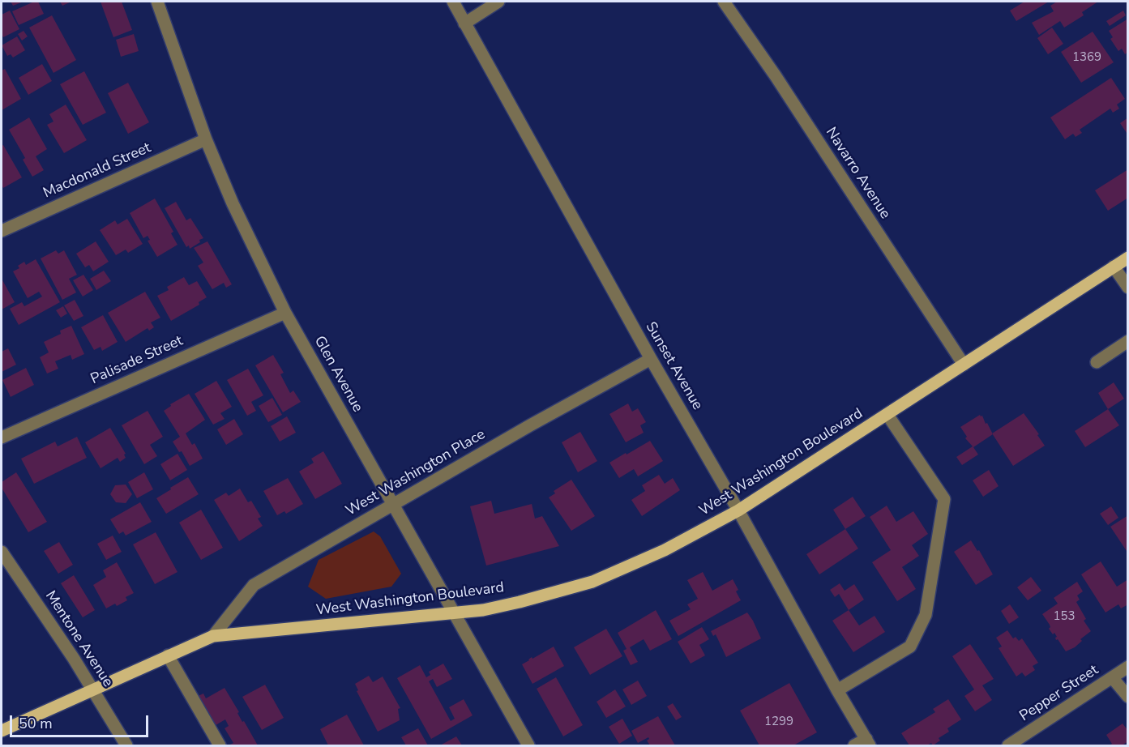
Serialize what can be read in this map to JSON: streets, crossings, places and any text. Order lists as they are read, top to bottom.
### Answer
{
  "streets": {
    "main road": ["West Washington Boulevard"],
    "street": [
      "Macdonald Street",
      "Navarro Avenue",
      "Palisade Street",
      "Sunset Avenue",
      "Glen Avenue",
      "West Washington Place",
      "Mentone Avenue",
      "Pepper Street"
    ]
  },
  "crossings": [
    ["Macdonald Street", "Glen Avenue"],
    ["Navarro Avenue", "West Washington Boulevard"],
    ["Palisade Street", "Glen Avenue"],
    ["Sunset Avenue", "West Washington Boulevard"],
    ["Sunset Avenue", "West Washington Place"],
    ["Glen Avenue", "West Washington Boulevard"],
    ["Glen Avenue", "West Washington Place"],
    ["West Washington Boulevard", "West Washington Place"],
    ["West Washington Boulevard", "Mentone Avenue"]
  ],
  "house_numbers": ["1369", "153", "1299"],
  "scale_bar": "50 m"
}
